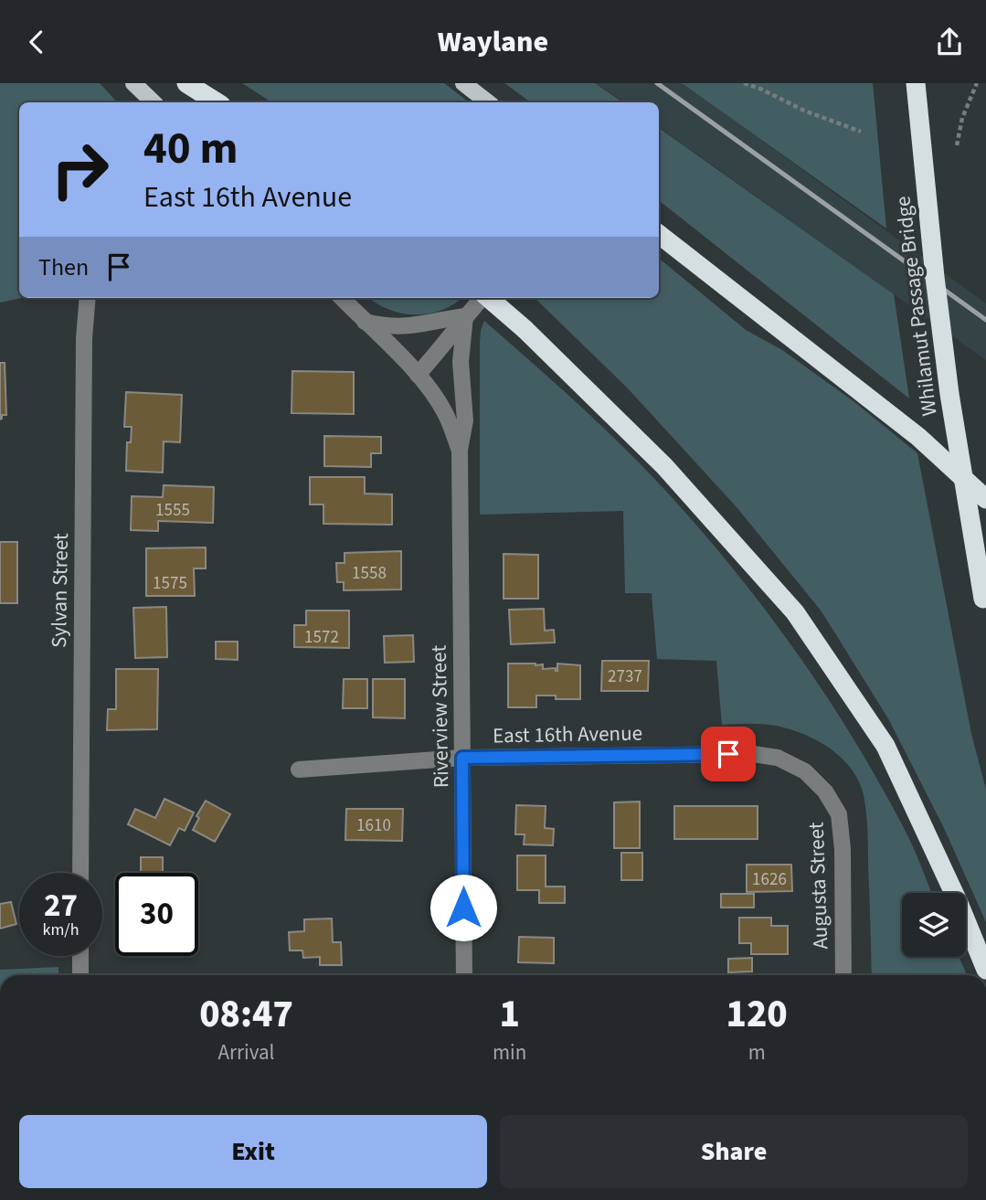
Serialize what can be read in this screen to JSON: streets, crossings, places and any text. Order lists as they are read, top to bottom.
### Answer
{
  "streets": {
    "highway": ["Whilamut Passage Bridge"],
    "street": [
      "Sylvan Street",
      "Riverview Street",
      "East 16th Avenue",
      "Augusta Street"
    ]
  },
  "crossings": [
    ["Riverview Street", "East 16th Avenue"],
    ["East 16th Avenue", "Augusta Street"]
  ],
  "house_numbers": [
    "1555",
    "1558",
    "1575",
    "1572",
    "2737",
    "1610",
    "1626"
  ],
  "page": {
    "header": "Waylane",
    "turn": ["40 m", "East 16th Avenue"],
    "then": "Then",
    "speed": "27 km/h",
    "limit": "30",
    "eta": [
      "08:47",
      "Arrival",
      "1",
      "min",
      "120",
      "m"
    ],
    "buttons": ["Exit", "Share"]
  }
}
